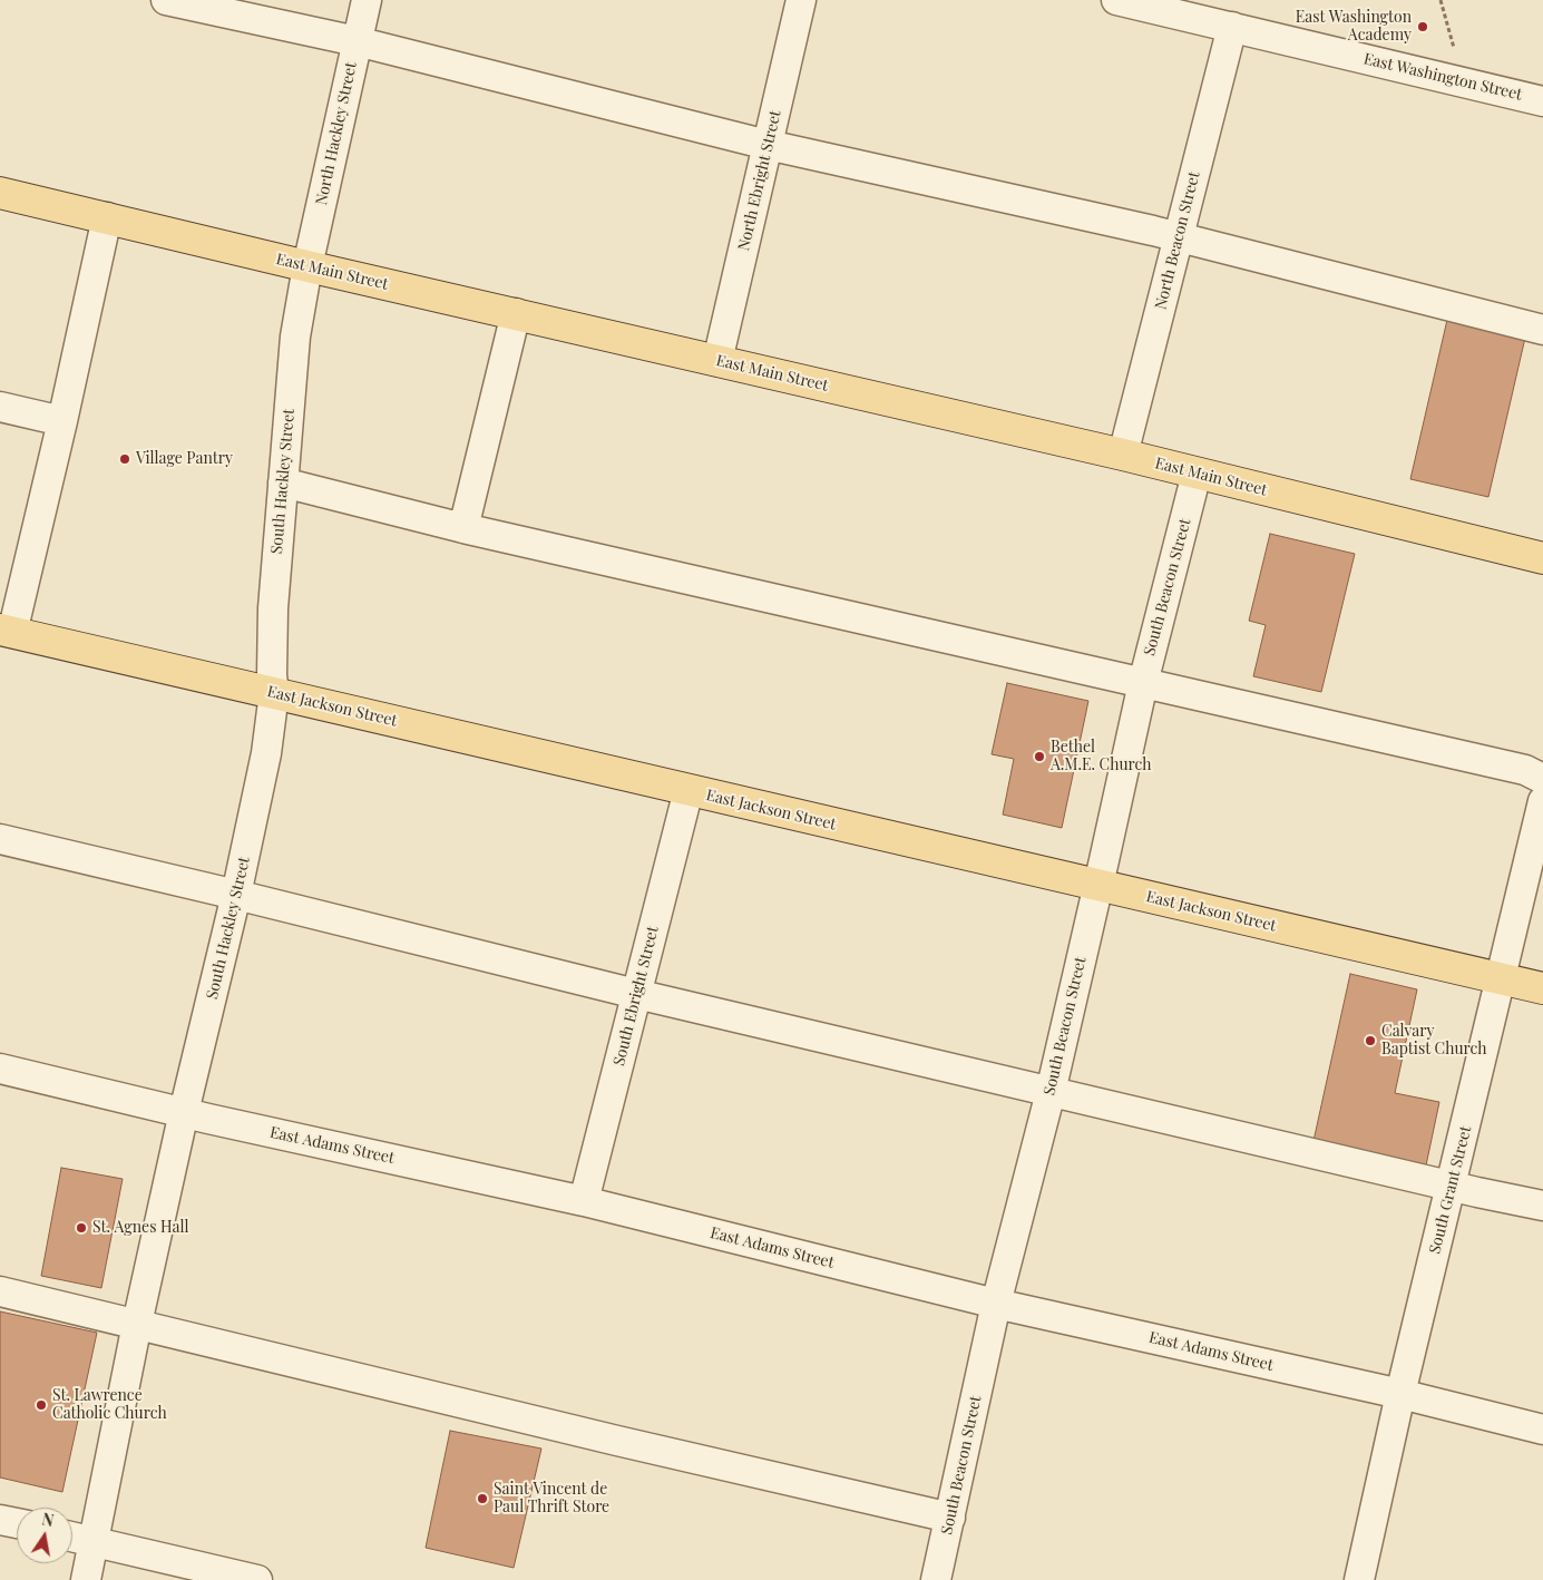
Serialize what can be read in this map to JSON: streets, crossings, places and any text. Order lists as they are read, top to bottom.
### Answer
{
  "streets": {
    "main road": ["East Main Street", "East Jackson Street"],
    "street": [
      "East Washington Street",
      "North Hackley Street",
      "North Ebright Street",
      "North Beacon Street",
      "South Hackley Street",
      "South Beacon Street",
      "South Ebright Street",
      "East Adams Street",
      "South Grant Street"
    ]
  },
  "crossings": [
    ["East Washington Street", "North Beacon Street"],
    ["North Hackley Street", "East Main Street"],
    ["North Hackley Street", "South Hackley Street"],
    ["North Ebright Street", "East Main Street"],
    ["North Beacon Street", "East Main Street"],
    ["East Main Street", "South Hackley Street"],
    ["East Main Street", "South Beacon Street"],
    ["South Hackley Street", "East Jackson Street"],
    ["South Hackley Street", "East Adams Street"],
    ["South Beacon Street", "East Jackson Street"],
    ["South Beacon Street", "East Adams Street"],
    ["East Jackson Street", "South Ebright Street"],
    ["East Jackson Street", "South Grant Street"],
    ["South Ebright Street", "East Adams Street"],
    ["East Adams Street", "South Grant Street"]
  ],
  "places": [
    "East Washington Academy",
    "Village Pantry",
    "Bethel A.M.E. Church",
    "Calvary Baptist Church",
    "St. Agnes Hall",
    "St. Lawrence Catholic Church",
    "Saint Vincent de Paul Thrift Store"
  ],
  "north": "top"
}
